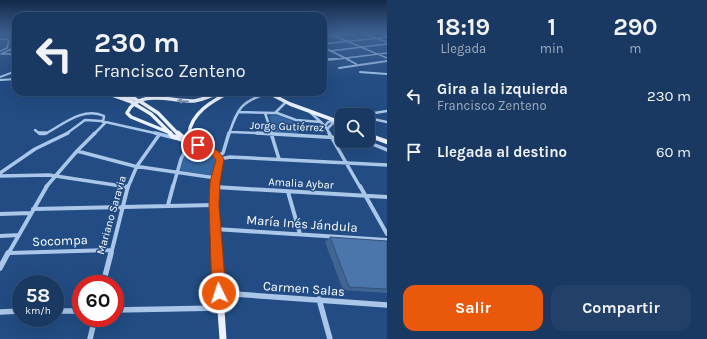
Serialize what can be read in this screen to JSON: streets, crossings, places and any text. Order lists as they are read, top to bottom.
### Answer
{
  "streets": {
    "street": [
      "Jorge Gutiérrez",
      "Amalia Aybar",
      "Mariano Saravia",
      "María Inés Jándula",
      "Socompa",
      "Carmen Salas"
    ]
  },
  "crossings": [
    ["Mariano Saravia", "Socompa"]
  ],
  "page": {
    "eta": [
      "18:19",
      "Llegada",
      "1",
      "min",
      "290",
      "m"
    ],
    "turn": ["230 m", "Francisco Zenteno"],
    "list": [
      {
        "name": "Gira a la izquierda",
        "note": "Francisco Zenteno",
        "value": "230 m"
      },
      {
        "name": "Llegada al destino",
        "value": "60 m"
      }
    ],
    "speed": "58 km/h",
    "limit": "60",
    "buttons": ["Salir", "Compartir"]
  }
}
